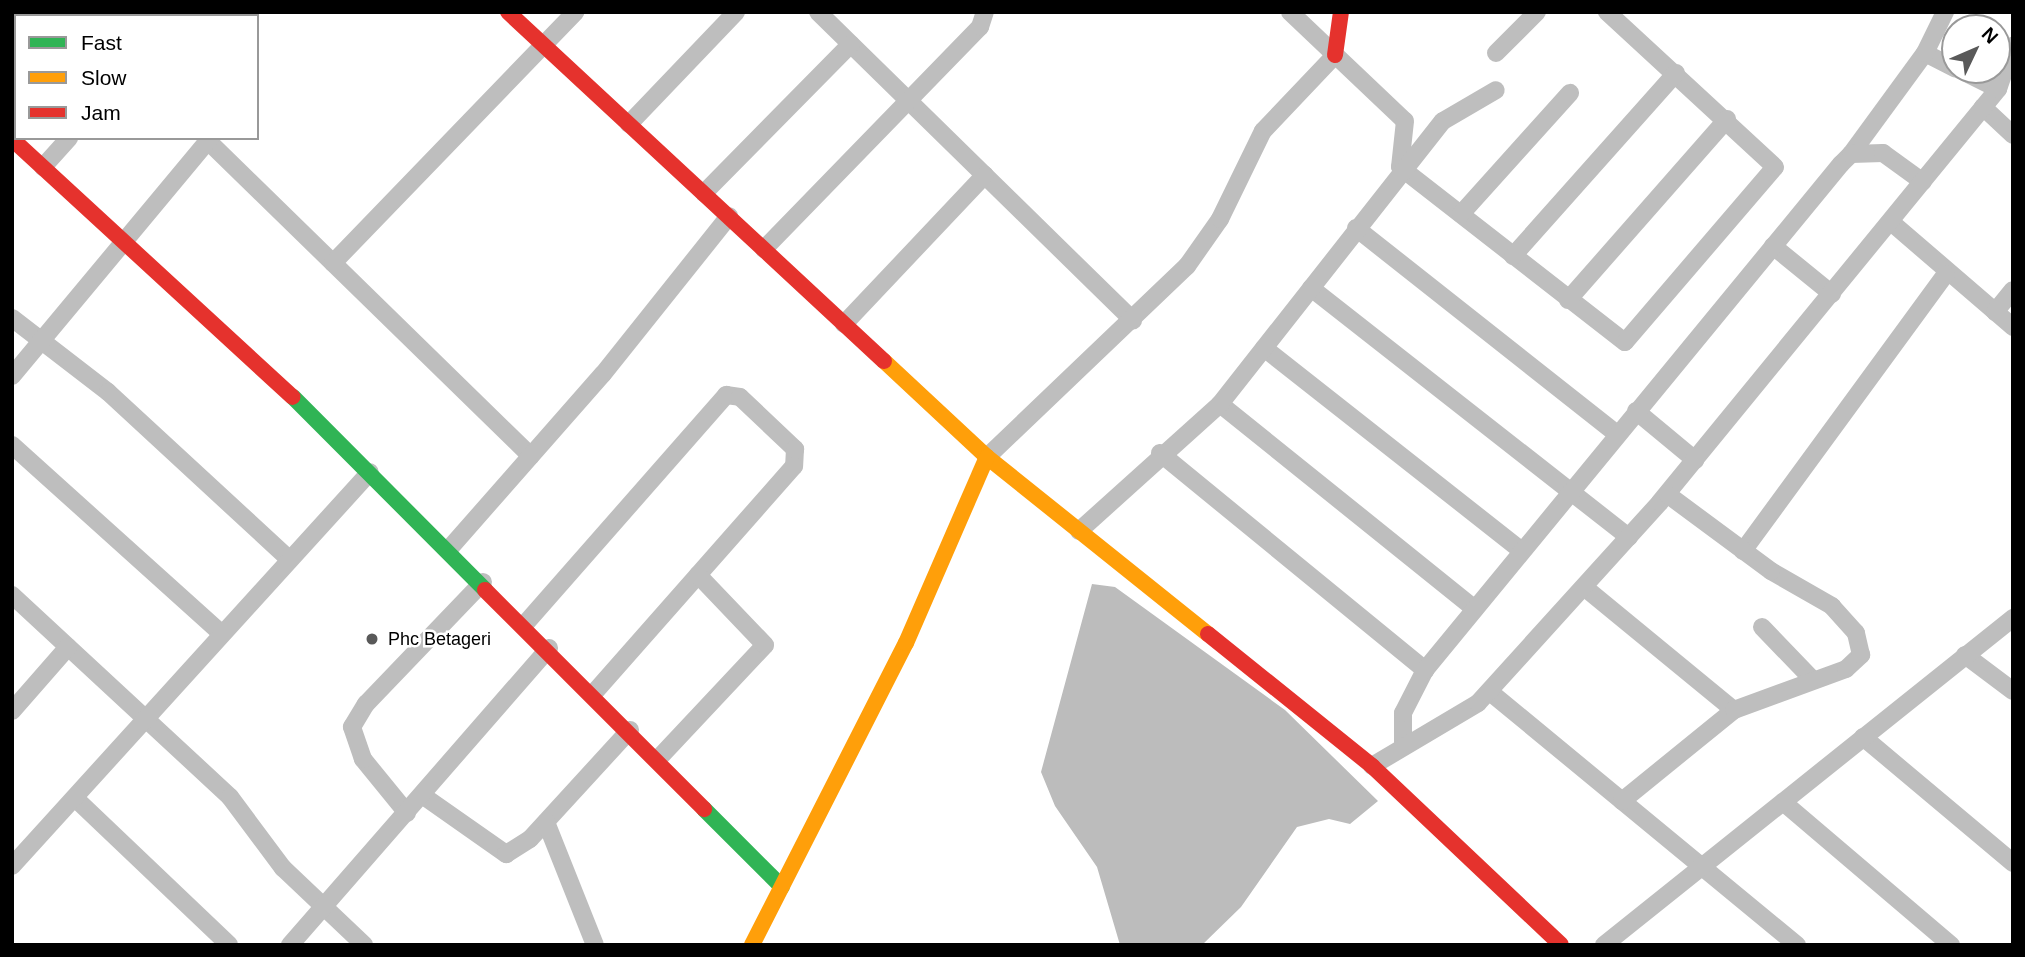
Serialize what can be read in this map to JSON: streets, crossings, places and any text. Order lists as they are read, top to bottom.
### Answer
{
  "places": ["Phc Betageri"],
  "legend": ["Fast", "Slow", "Jam"],
  "north": "top right"
}
